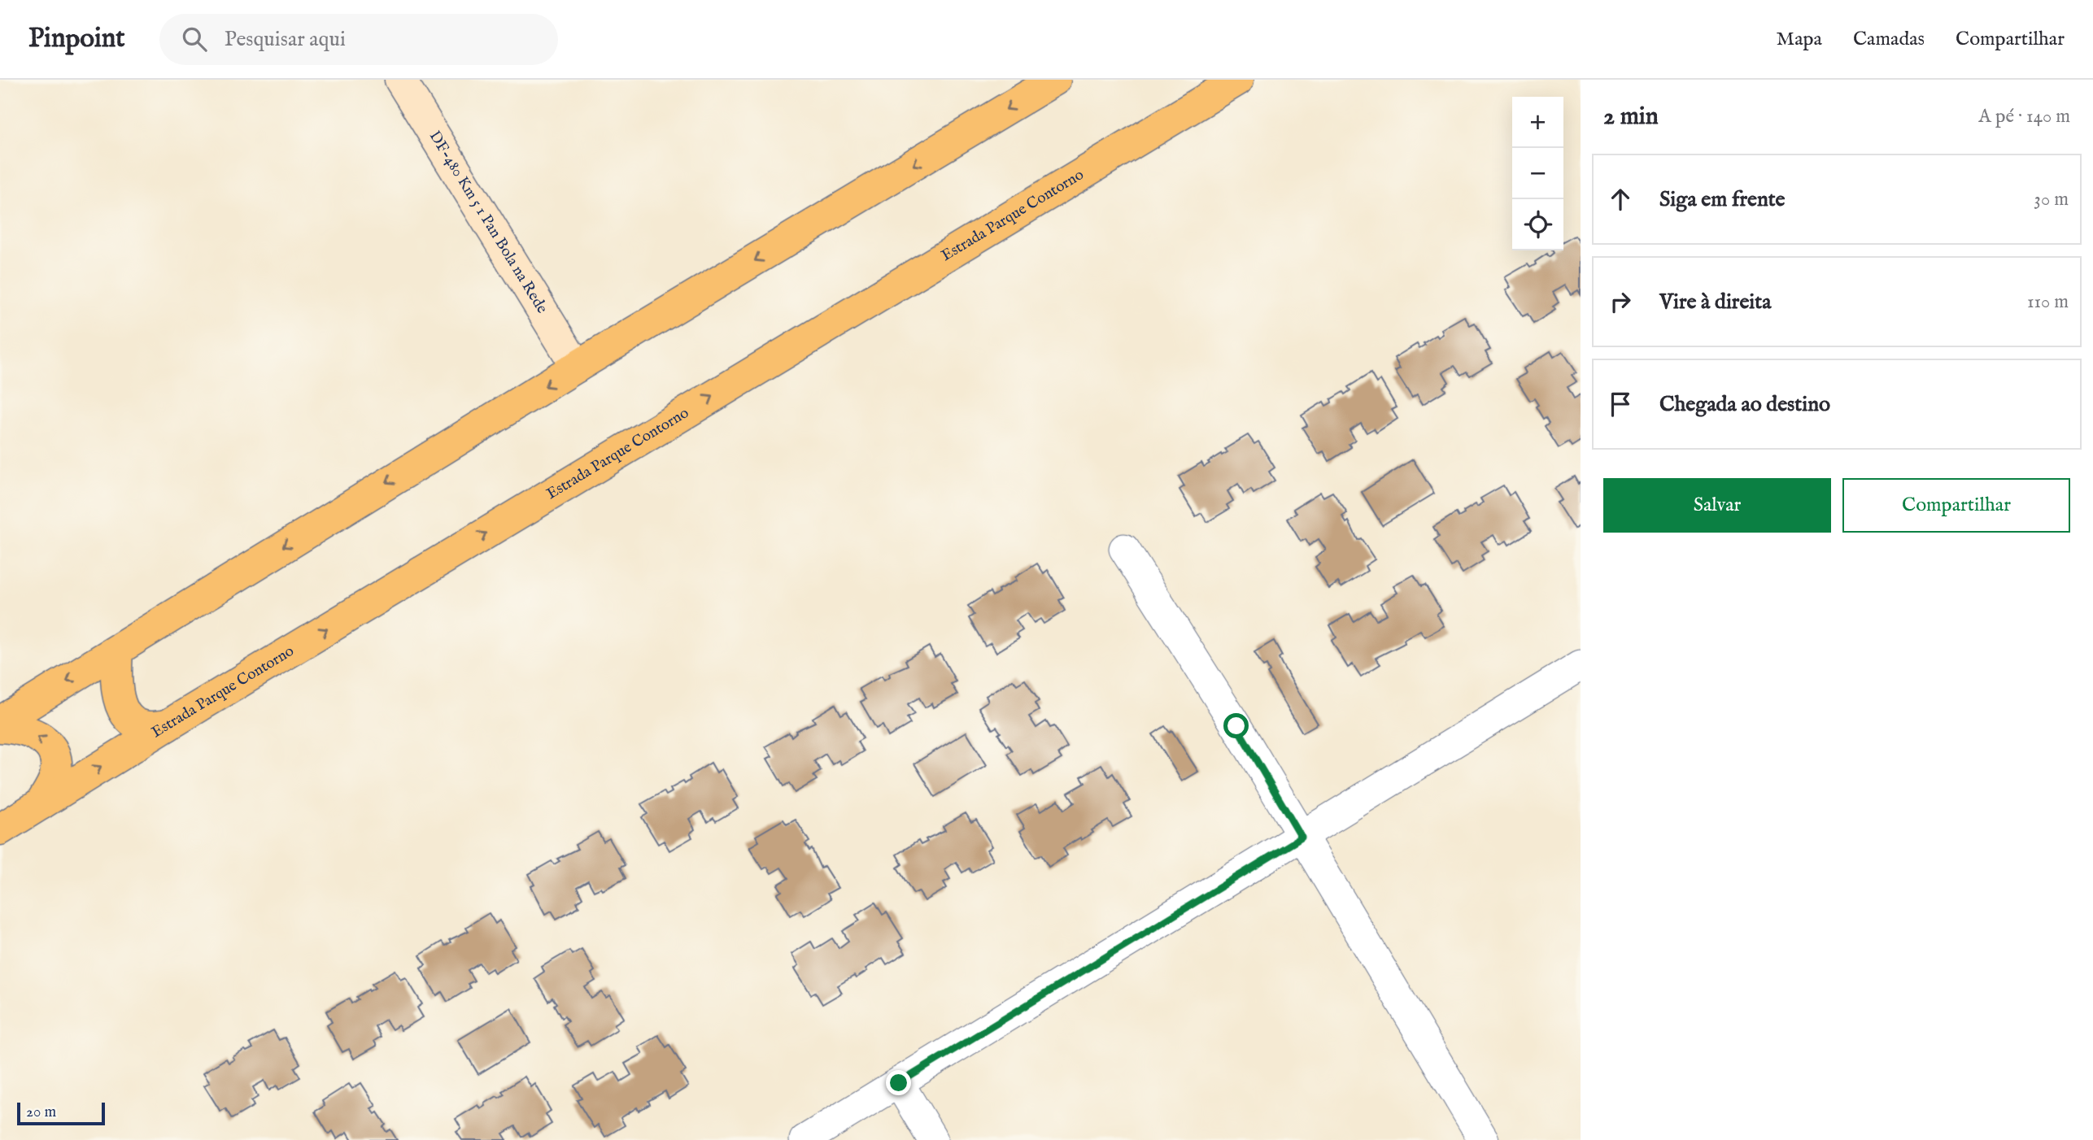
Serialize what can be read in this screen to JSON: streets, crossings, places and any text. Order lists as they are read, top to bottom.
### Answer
{
  "streets": {
    "highway": ["Estrada Parque Contorno"],
    "street": ["DF-480 Km 5 1 Pan Bola na Rede"]
  },
  "scale_bar": "20 m",
  "page": {
    "header": "Pinpoint",
    "search": "Pesquisar aqui",
    "nav": ["Mapa", "Camadas", "Compartilhar"],
    "heading": ["2 min", "A pé · 140 m"],
    "map_buttons": ["+", "−"],
    "list": [
      ["Siga em frente", "30 m"],
      ["Vire à direita", "110 m"],
      "Chegada ao destino"
    ],
    "buttons": ["Salvar", "Compartilhar"],
    "scale": "20 m"
  }
}
